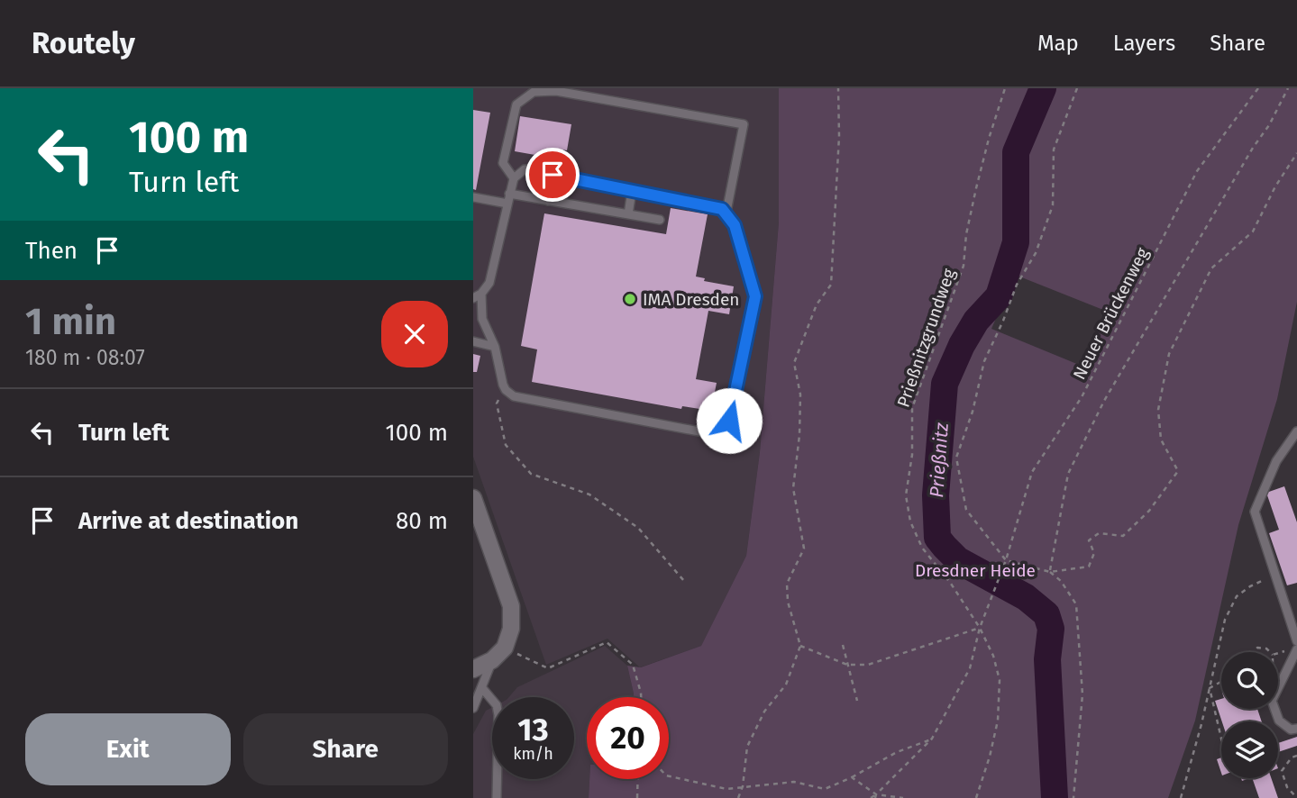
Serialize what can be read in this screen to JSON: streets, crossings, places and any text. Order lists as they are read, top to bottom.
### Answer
{
  "streets": {
    "path": ["Neuer Brückenweg", "Prießnitzgrundweg"]
  },
  "crossings": [
    ["Neuer Brückenweg", "Prießnitzgrundweg"]
  ],
  "water": ["Prießnitz"],
  "parks": ["Dresdner Heide"],
  "places": ["IMA Dresden"],
  "page": {
    "header": "Routely",
    "nav": ["Map", "Layers", "Share"],
    "turn": ["100 m", "Turn left"],
    "then": "Then",
    "heading": ["1 min", "180 m · 08:07"],
    "list": [
      {
        "name": "Turn left",
        "value": "100 m"
      },
      {
        "name": "Arrive at destination",
        "value": "80 m"
      }
    ],
    "speed": "13 km/h",
    "limit": "20",
    "buttons": ["Exit", "Share"]
  }
}
